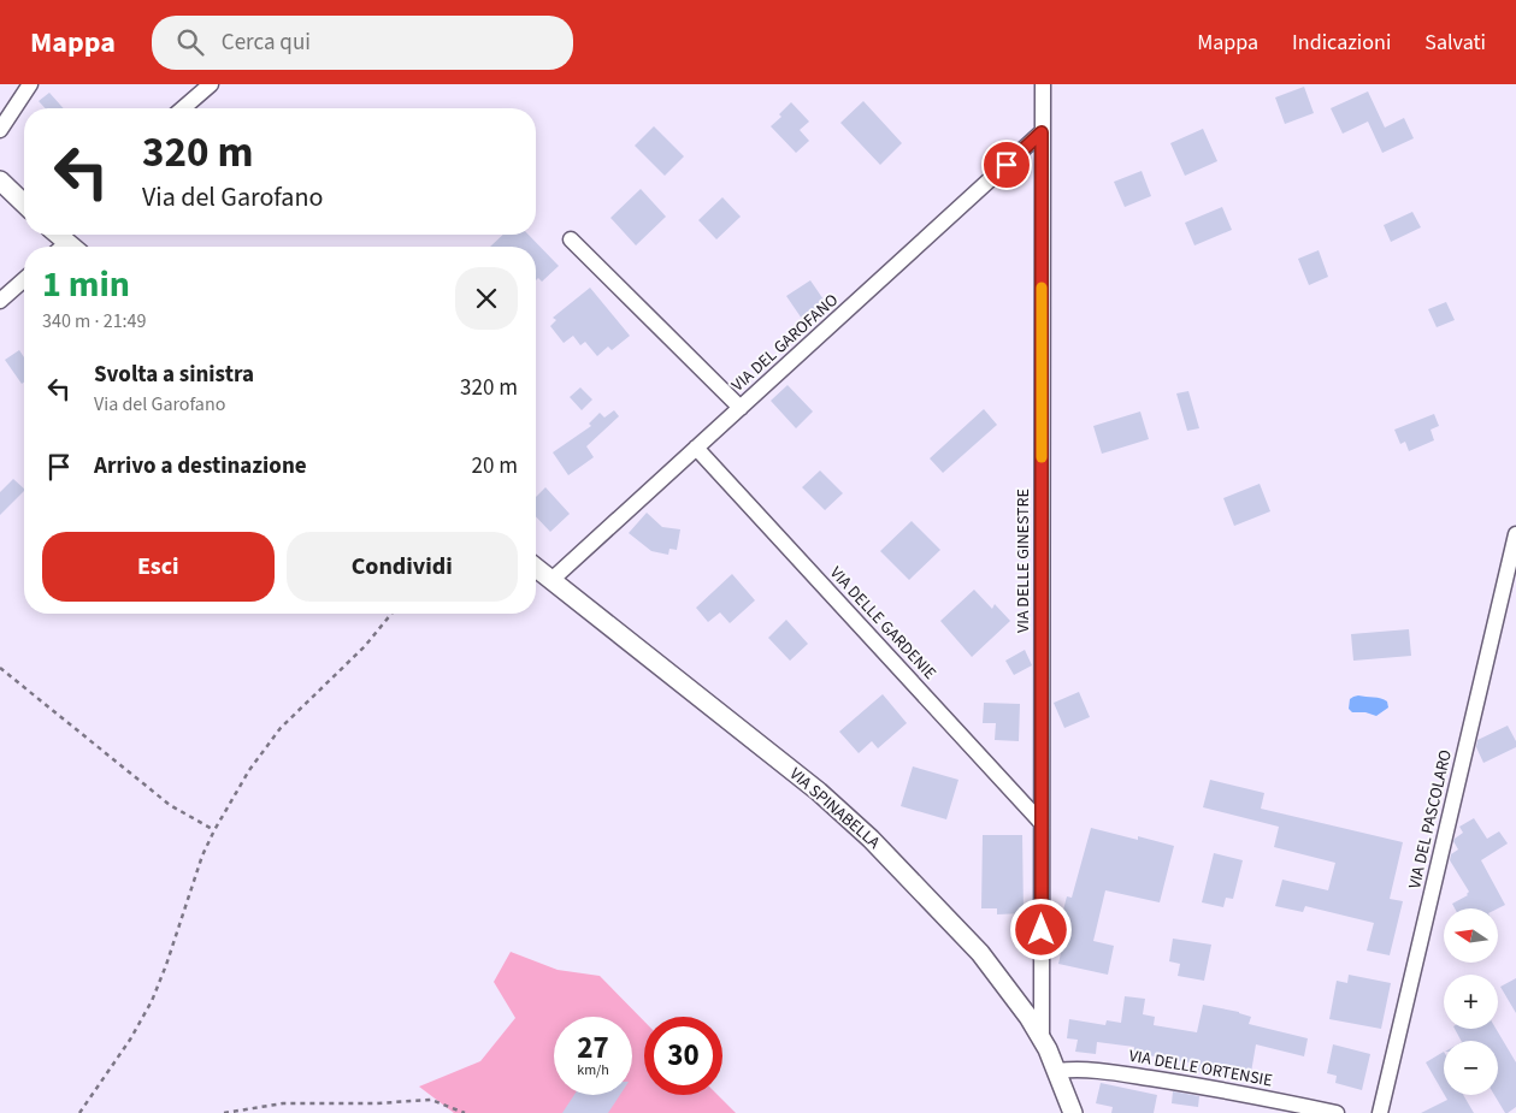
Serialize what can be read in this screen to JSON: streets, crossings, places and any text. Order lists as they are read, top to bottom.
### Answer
{
  "streets": {
    "street": [
      "VIA DEL GAROFANO",
      "VIA DELLE GINESTRE",
      "VIA DELLE GARDENIE",
      "VIA SPINABELLA",
      "VIA DEL PASCOLARO",
      "VIA DELLE ORTENSIE"
    ]
  },
  "crossings": [
    ["VIA DEL GAROFANO", "VIA DELLE GINESTRE"],
    ["VIA DEL GAROFANO", "VIA DELLE GARDENIE"],
    ["VIA DEL GAROFANO", "VIA SPINABELLA"],
    ["VIA DELLE GINESTRE", "VIA DELLE GARDENIE"],
    ["VIA DELLE GINESTRE", "VIA SPINABELLA"],
    ["VIA SPINABELLA", "VIA DELLE ORTENSIE"]
  ],
  "north": "left",
  "page": {
    "header": "Mappa",
    "search": "Cerca qui",
    "nav": ["Mappa", "Indicazioni", "Salvati"],
    "turn": ["320 m", "Via del Garofano"],
    "heading": ["1 min", "340 m · 21:49"],
    "list": [
      {
        "name": "Svolta a sinistra",
        "note": "Via del Garofano",
        "value": "320 m"
      },
      {
        "name": "Arrivo a destinazione",
        "value": "20 m"
      }
    ],
    "buttons": ["Esci", "Condividi"],
    "map_buttons": ["+", "−"],
    "speed": "27 km/h",
    "limit": "30"
  }
}
